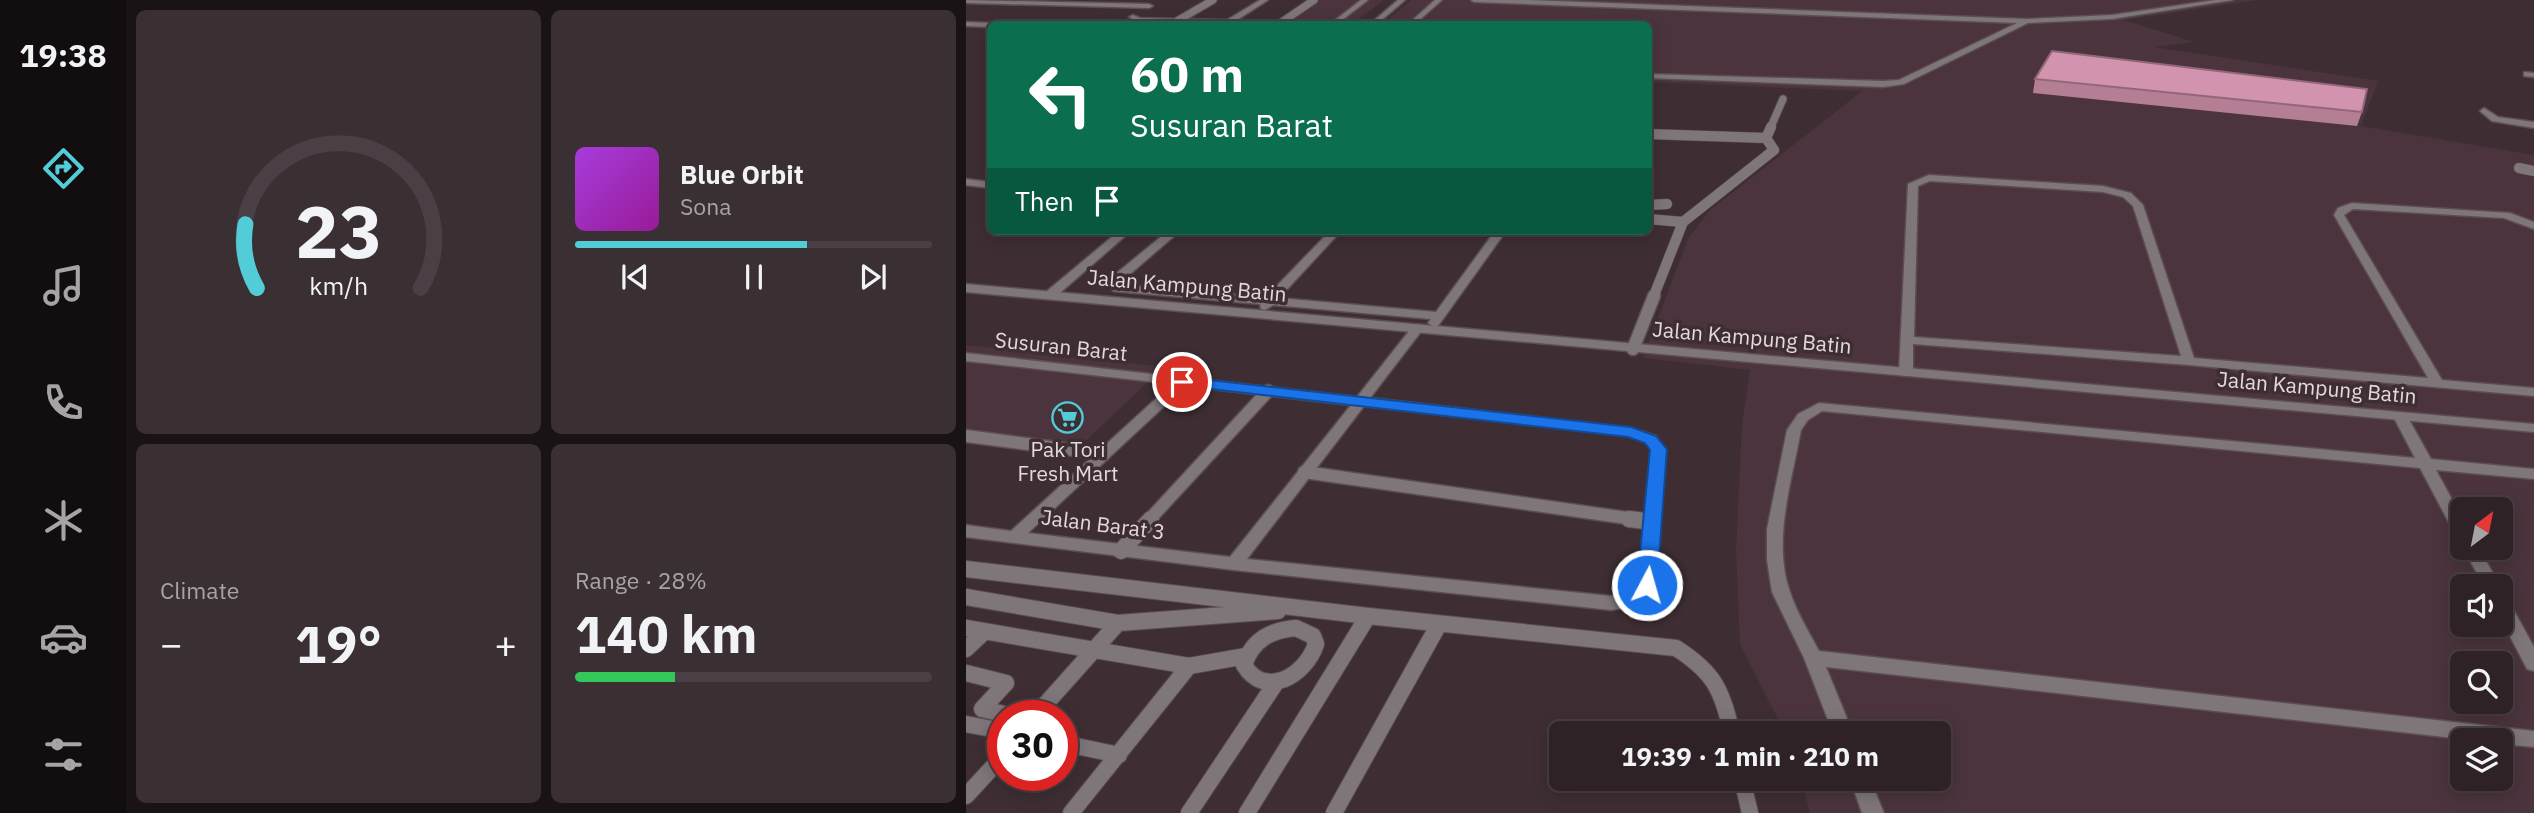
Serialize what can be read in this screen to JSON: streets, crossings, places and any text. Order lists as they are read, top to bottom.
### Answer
{
  "streets": {
    "street": ["Jalan Kampung Batin", "Susuran Barat", "Jalan Barat 3"]
  },
  "crossings": [
    ["Susuran Barat", "Jalan Barat 3"]
  ],
  "places": {
    "supermarket": ["Pak Tori Fresh Mart"]
  },
  "north": "top right",
  "page": {
    "tabs": "19:38",
    "turn": ["60 m", "Susuran Barat"],
    "song": ["Blue Orbit", "Sona"],
    "then": "Then",
    "tile": [
      "Climate",
      ["Range · 28%", "140 km"]
    ],
    "heat": ["−", "19°", "+"],
    "limit": "30",
    "trip": "19:39 · 1 min · 210 m",
    "gauge": ["23", "km/h"]
  }
}
